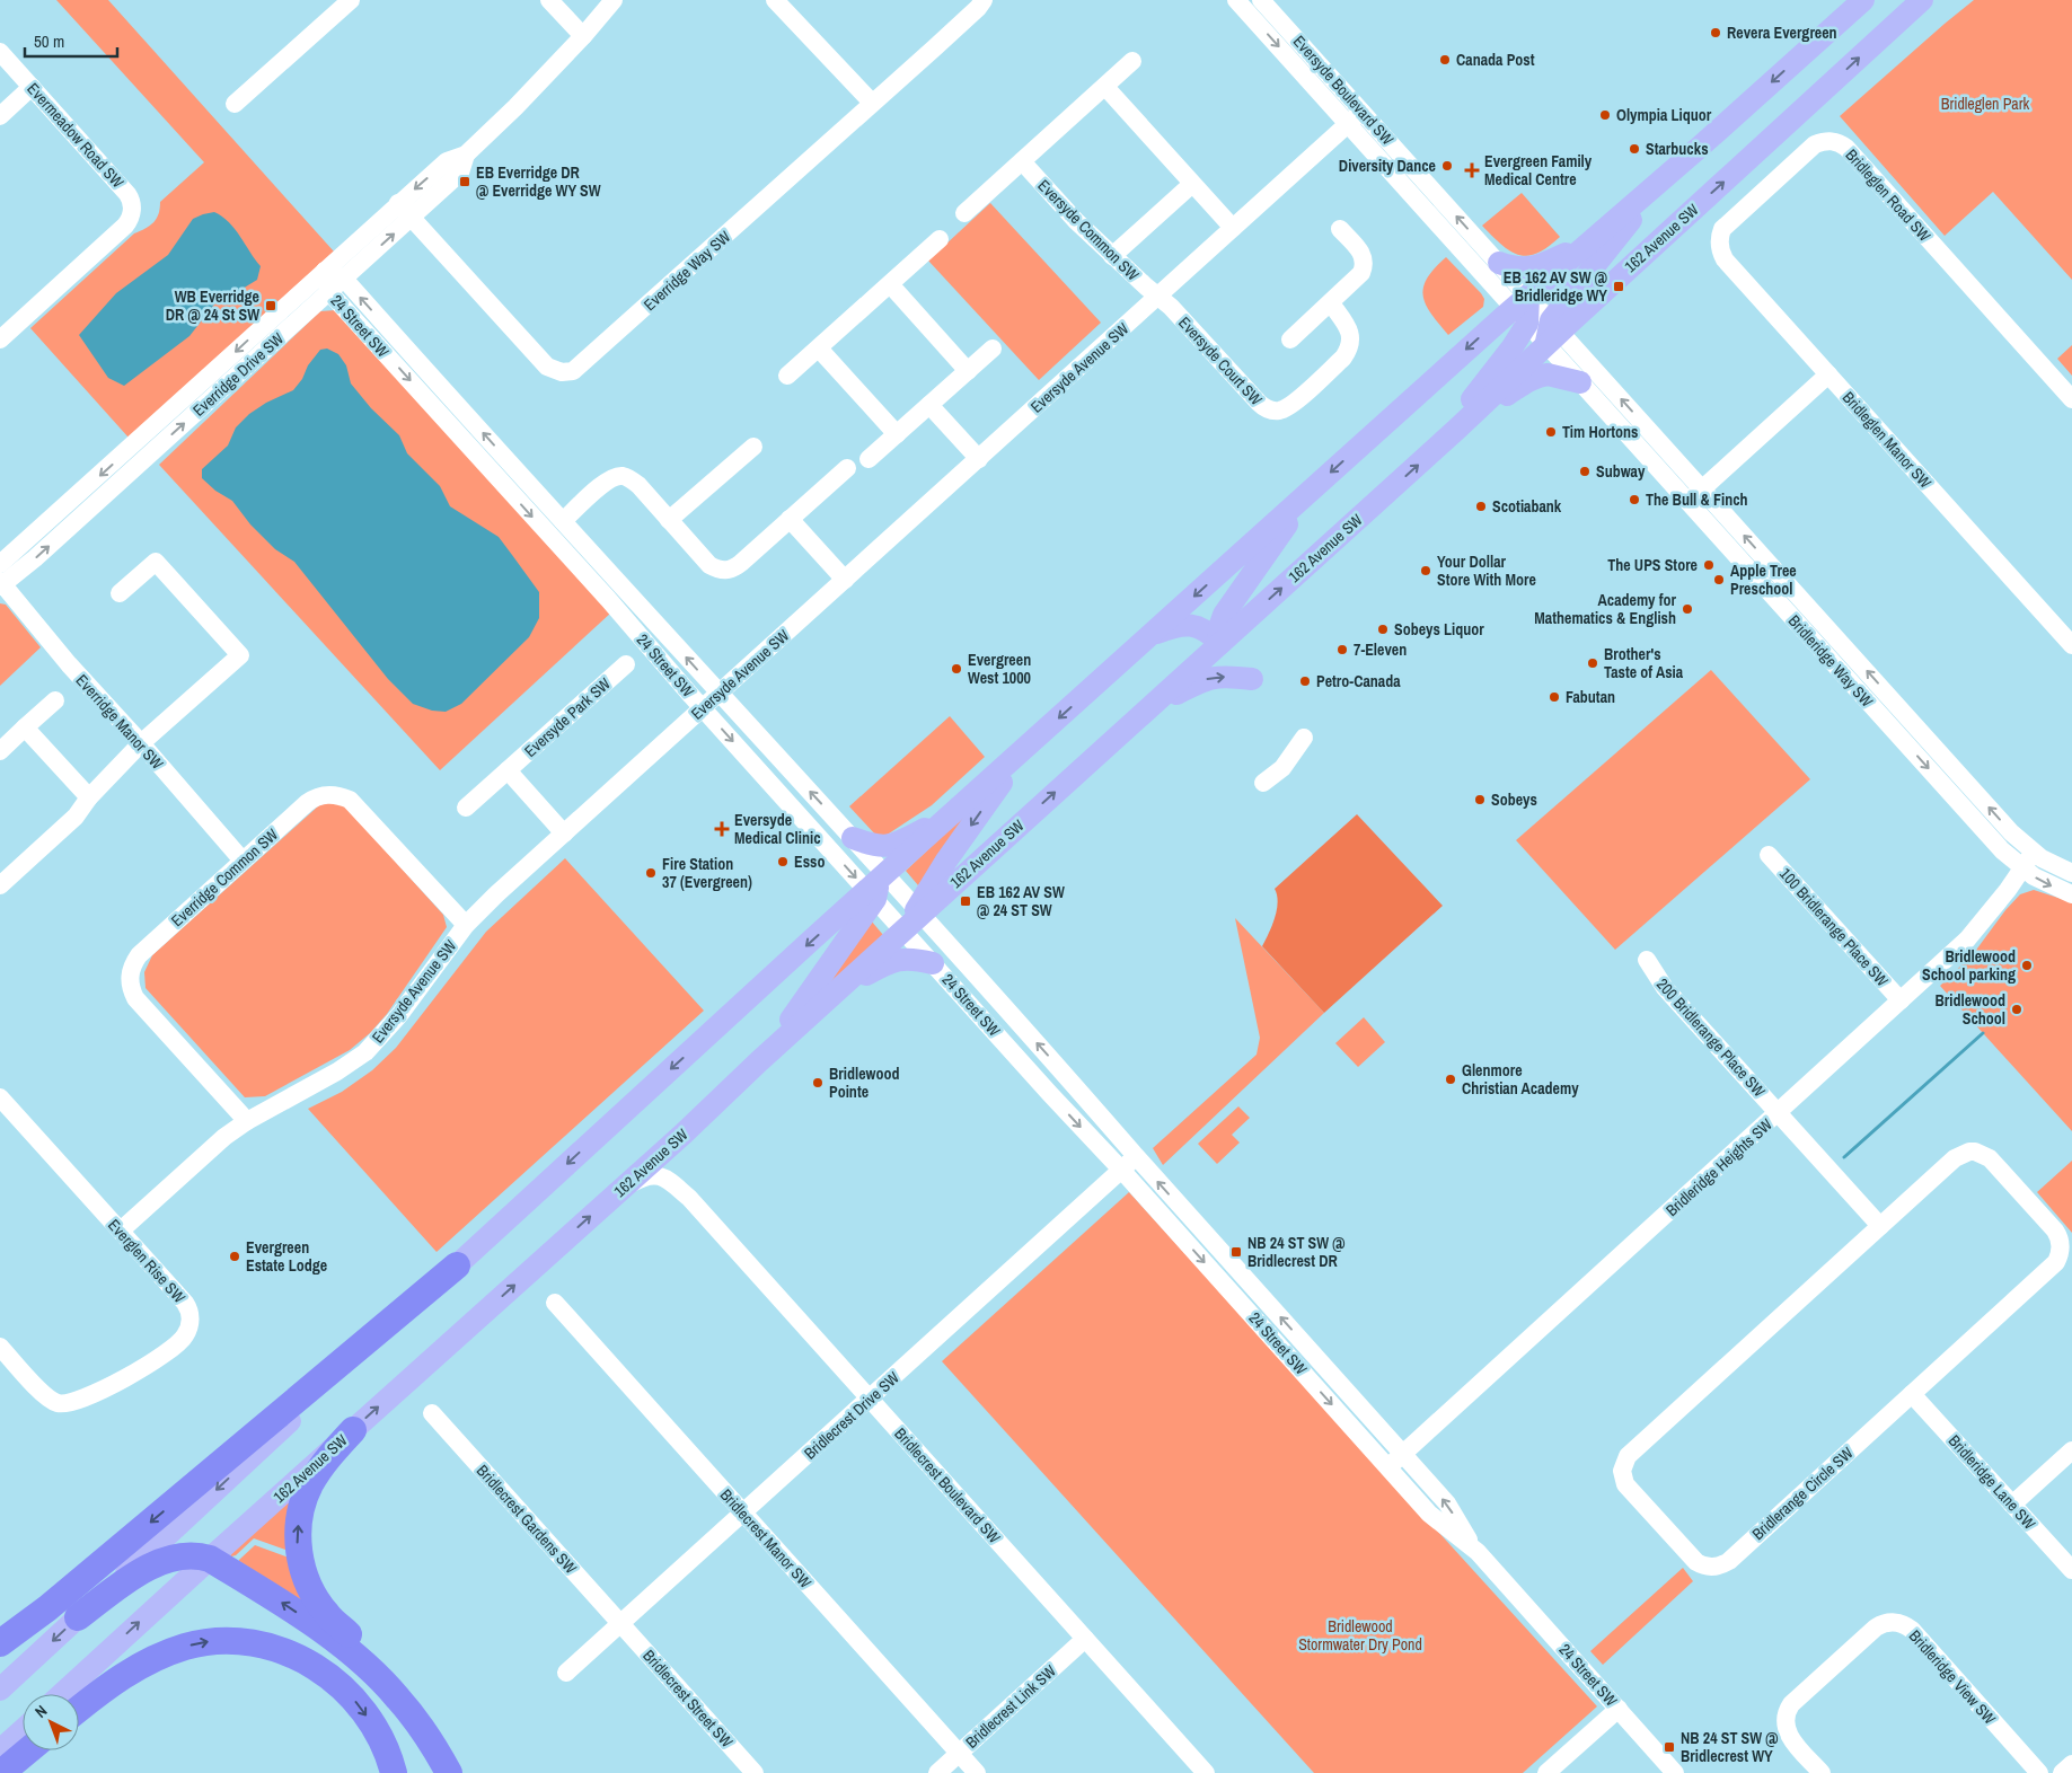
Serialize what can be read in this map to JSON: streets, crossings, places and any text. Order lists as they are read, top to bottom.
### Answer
{
  "streets": {
    "main road": ["162 Avenue SW"],
    "street": [
      "Eversyde Boulevard SW",
      "Evermeadow Road SW",
      "Bridleglen Road SW",
      "Eversyde Common SW",
      "Everridge Way SW",
      "24 Street SW",
      "Eversyde Court SW",
      "Eversyde Avenue SW",
      "Everridge Drive SW",
      "Bridleglen Manor SW",
      "Bridleridge Way SW",
      "Eversyde Park SW",
      "Everridge Manor SW",
      "Everridge Common SW",
      "100 Bridlerange Place SW",
      "200 Bridlerange Place SW",
      "Bridleridge Heights SW",
      "Everglen Rise SW",
      "Bridlecrest Drive SW",
      "Bridleridge Lane SW",
      "Bridlecrest Boulevard SW",
      "Bridlerange Circle SW",
      "Bridlecrest Gardens SW",
      "Bridlecrest Manor SW",
      "Bridleridge View SW",
      "Bridlecrest Street SW",
      "Bridlecrest Link SW"
    ]
  },
  "crossings": [
    ["Eversyde Boulevard SW", "162 Avenue SW"],
    ["Eversyde Boulevard SW", "Eversyde Avenue SW"],
    ["Eversyde Boulevard SW", "Bridleridge Way SW"],
    ["Bridleglen Road SW", "Bridleglen Manor SW"],
    ["Eversyde Common SW", "Eversyde Court SW"],
    ["Eversyde Common SW", "Eversyde Avenue SW"],
    ["162 Avenue SW", "24 Street SW"],
    ["162 Avenue SW", "Bridleridge Way SW"],
    ["Everridge Way SW", "Everridge Drive SW"],
    ["24 Street SW", "Eversyde Avenue SW"],
    ["24 Street SW", "Everridge Drive SW"],
    ["24 Street SW", "Bridleridge Heights SW"],
    ["24 Street SW", "Bridlecrest Drive SW"],
    ["Eversyde Court SW", "Eversyde Avenue SW"],
    ["Eversyde Avenue SW", "Everridge Common SW"],
    ["Eversyde Avenue SW", "Everglen Rise SW"],
    ["Everridge Drive SW", "Everridge Manor SW"],
    ["Bridleridge Way SW", "Bridleridge Heights SW"],
    ["Everridge Manor SW", "Everridge Common SW"],
    ["100 Bridlerange Place SW", "Bridleridge Heights SW"],
    ["200 Bridlerange Place SW", "Bridleridge Heights SW"],
    ["200 Bridlerange Place SW", "Bridlerange Circle SW"],
    ["Bridlecrest Drive SW", "Bridlecrest Boulevard SW"],
    ["Bridlecrest Drive SW", "Bridlecrest Gardens SW"],
    ["Bridlecrest Drive SW", "Bridlecrest Manor SW"],
    ["Bridlecrest Drive SW", "Bridlecrest Street SW"],
    ["Bridleridge Lane SW", "Bridlerange Circle SW"],
    ["Bridlecrest Boulevard SW", "Bridlecrest Link SW"],
    ["Bridlecrest Gardens SW", "Bridlecrest Street SW"],
    ["Bridlecrest Manor SW", "Bridlecrest Link SW"]
  ],
  "parks": ["Bridleglen Park", "Bridlewood Stormwater Dry Pond"],
  "places": {
    "other": [
      "Revera Evergreen",
      "Canada Post",
      "Olympia Liquor",
      "Starbucks",
      "Diversity Dance",
      "Tim Hortons",
      "Subway",
      "The Bull & Finch",
      "Scotiabank",
      "The UPS Store",
      "Your Dollar Store With More",
      "Apple Tree Preschool",
      "Academy for Mathematics & English",
      "Sobeys Liquor",
      "7-Eleven",
      "Brother's Taste of Asia",
      "Evergreen West 1000",
      "Petro-Canada",
      "Fabutan",
      "Sobeys",
      "Esso",
      "Fire Station 37 (Evergreen)",
      "Bridlewood School parking",
      "Bridlewood School",
      "Glenmore Christian Academy",
      "Bridlewood Pointe",
      "Evergreen Estate Lodge"
    ],
    "health": ["Evergreen Family Medical Centre", "Eversyde Medical Clinic"],
    "transit": [
      "EB Everridge DR @ Everridge WY SW",
      "EB 162 AV SW @ Bridleridge WY",
      "WB Everridge DR @ 24 St SW",
      "EB 162 AV SW @ 24 ST SW",
      "NB 24 ST SW @ Bridlecrest DR",
      "NB 24 ST SW @ Bridlecrest WY"
    ]
  },
  "scale_bar": "50 m",
  "north": "top left"
}
